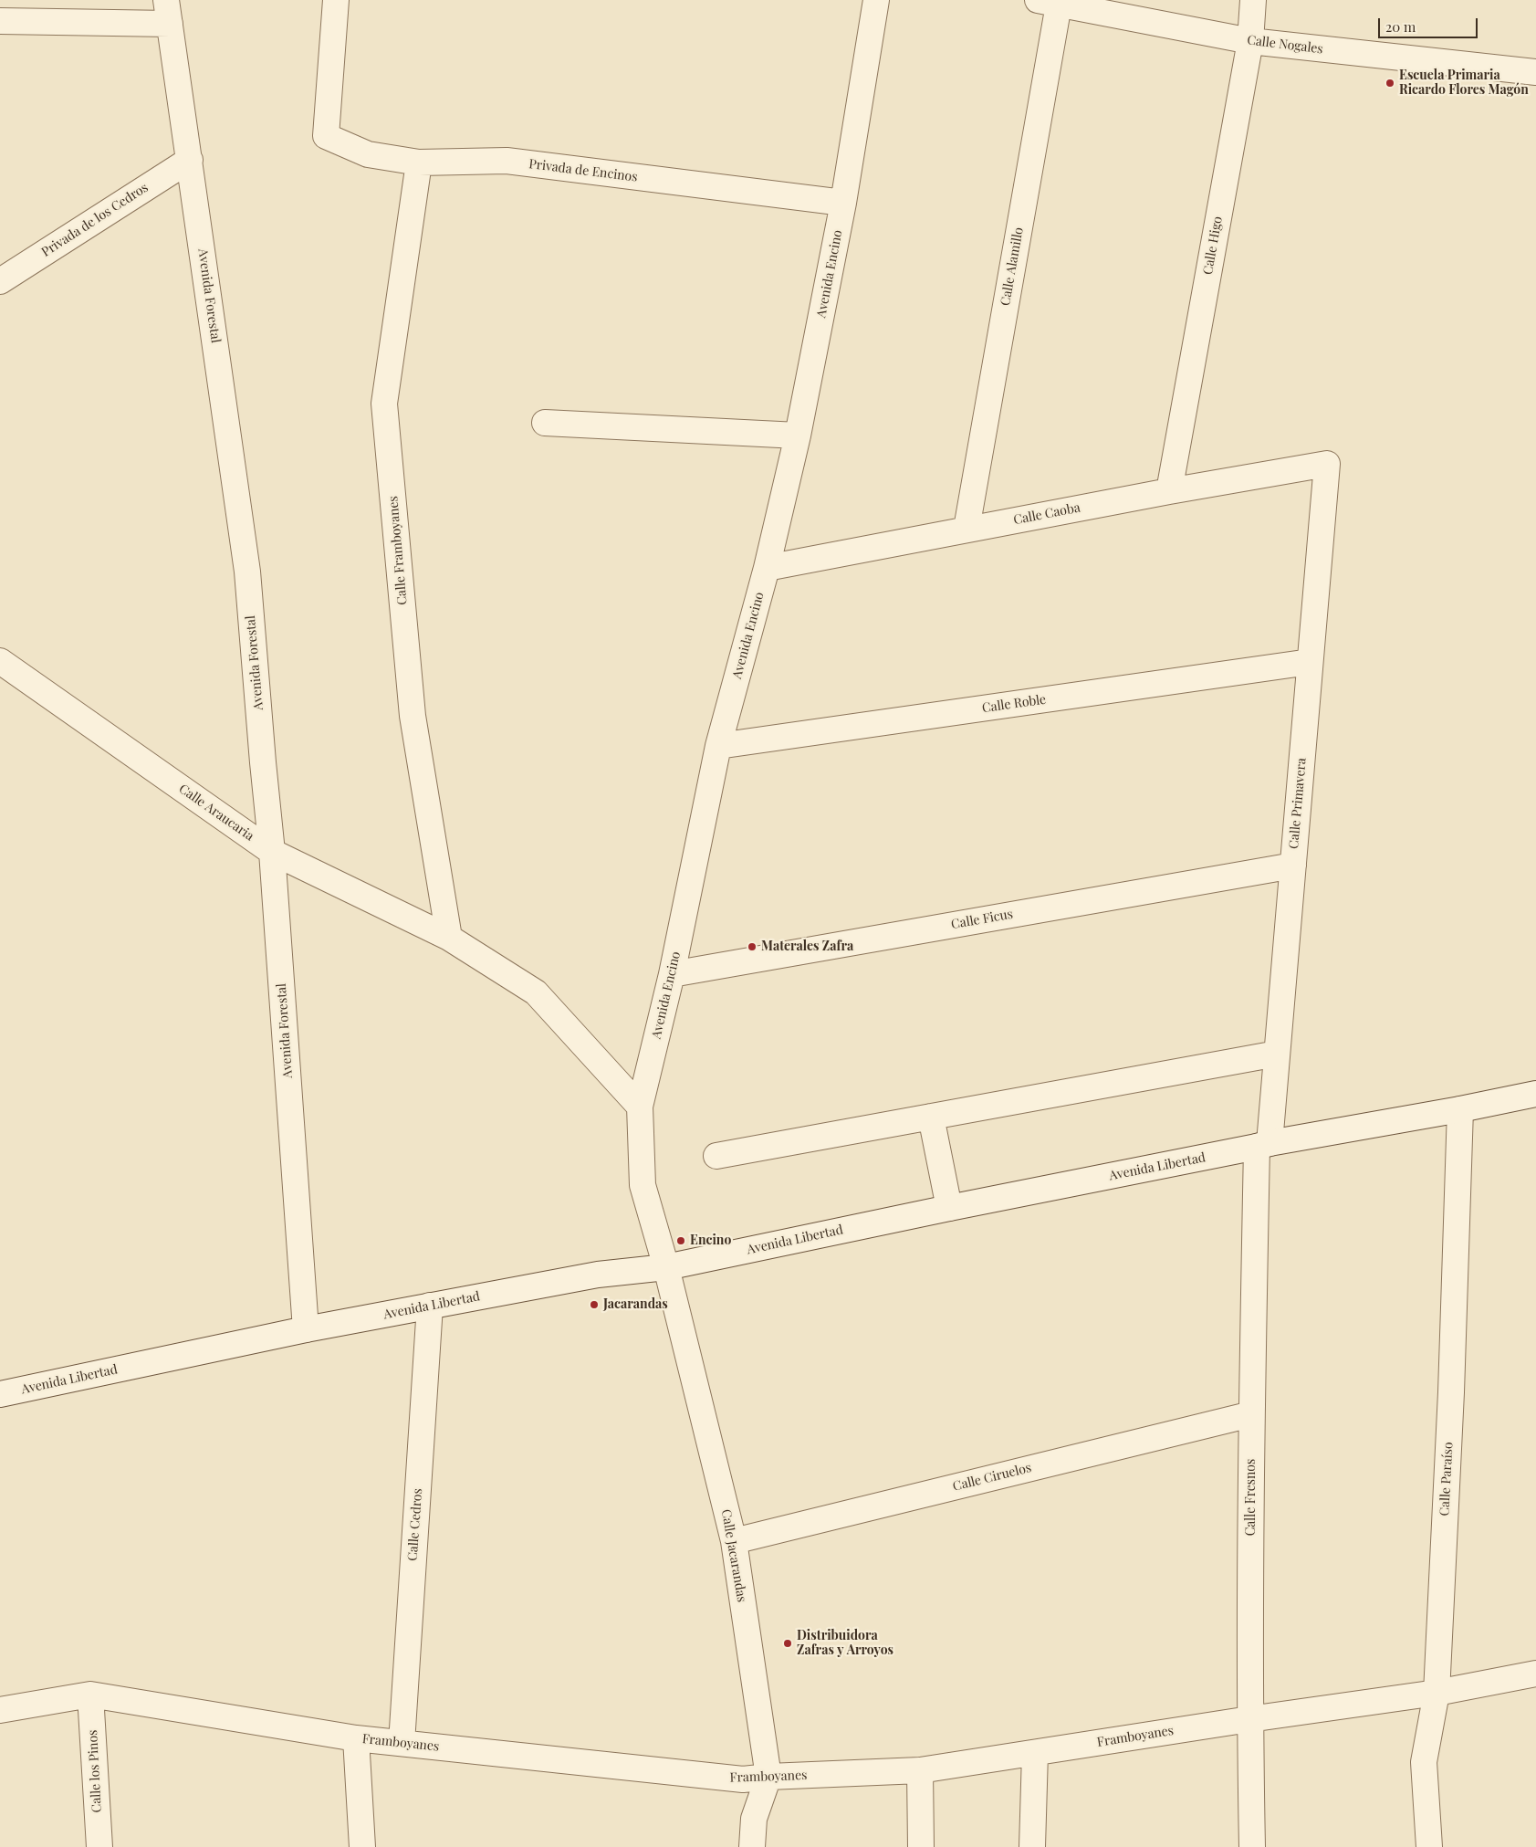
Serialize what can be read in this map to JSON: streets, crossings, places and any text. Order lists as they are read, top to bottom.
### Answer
{
  "streets": {
    "street": [
      "Calle Nogales",
      "Privada de Encinos",
      "Privada de los Cedros",
      "Calle Higo",
      "Calle Alamillo",
      "Avenida Encino",
      "Avenida Forestal",
      "Calle Caoba",
      "Calle Framboyanes",
      "Calle Roble",
      "Calle Primavera",
      "Calle Araucaria",
      "Calle Ficus",
      "Avenida Libertad",
      "Calle Ciruelos",
      "Calle Paraíso",
      "Calle Fresnos",
      "Calle Cedros",
      "Calle Jacarandas",
      "Framboyanes",
      "Calle los Pinos"
    ]
  },
  "crossings": [
    ["Calle Nogales", "Calle Higo"],
    ["Calle Nogales", "Calle Alamillo"],
    ["Privada de Encinos", "Avenida Encino"],
    ["Privada de Encinos", "Calle Framboyanes"],
    ["Privada de los Cedros", "Avenida Forestal"],
    ["Calle Higo", "Calle Caoba"],
    ["Calle Alamillo", "Calle Caoba"],
    ["Avenida Encino", "Calle Caoba"],
    ["Avenida Encino", "Calle Roble"],
    ["Avenida Encino", "Calle Araucaria"],
    ["Avenida Encino", "Calle Ficus"],
    ["Avenida Encino", "Avenida Libertad"],
    ["Avenida Encino", "Calle Jacarandas"],
    ["Avenida Forestal", "Calle Araucaria"],
    ["Avenida Forestal", "Avenida Libertad"],
    ["Calle Caoba", "Calle Primavera"],
    ["Calle Framboyanes", "Calle Araucaria"],
    ["Calle Roble", "Calle Primavera"],
    ["Calle Primavera", "Calle Ficus"],
    ["Calle Primavera", "Avenida Libertad"],
    ["Calle Primavera", "Calle Fresnos"],
    ["Avenida Libertad", "Calle Paraíso"],
    ["Avenida Libertad", "Calle Fresnos"],
    ["Avenida Libertad", "Calle Cedros"],
    ["Avenida Libertad", "Calle Jacarandas"],
    ["Calle Ciruelos", "Calle Fresnos"],
    ["Calle Ciruelos", "Calle Jacarandas"],
    ["Calle Paraíso", "Framboyanes"],
    ["Calle Fresnos", "Framboyanes"],
    ["Calle Cedros", "Framboyanes"],
    ["Calle Jacarandas", "Framboyanes"],
    ["Framboyanes", "Calle los Pinos"]
  ],
  "places": [
    "Escuela Primaria Ricardo Flores Magón",
    "Materales Zafra",
    "Encino",
    "Jacarandas",
    "Distribuidora Zafras y Arroyos"
  ],
  "scale_bar": "20 m"
}
